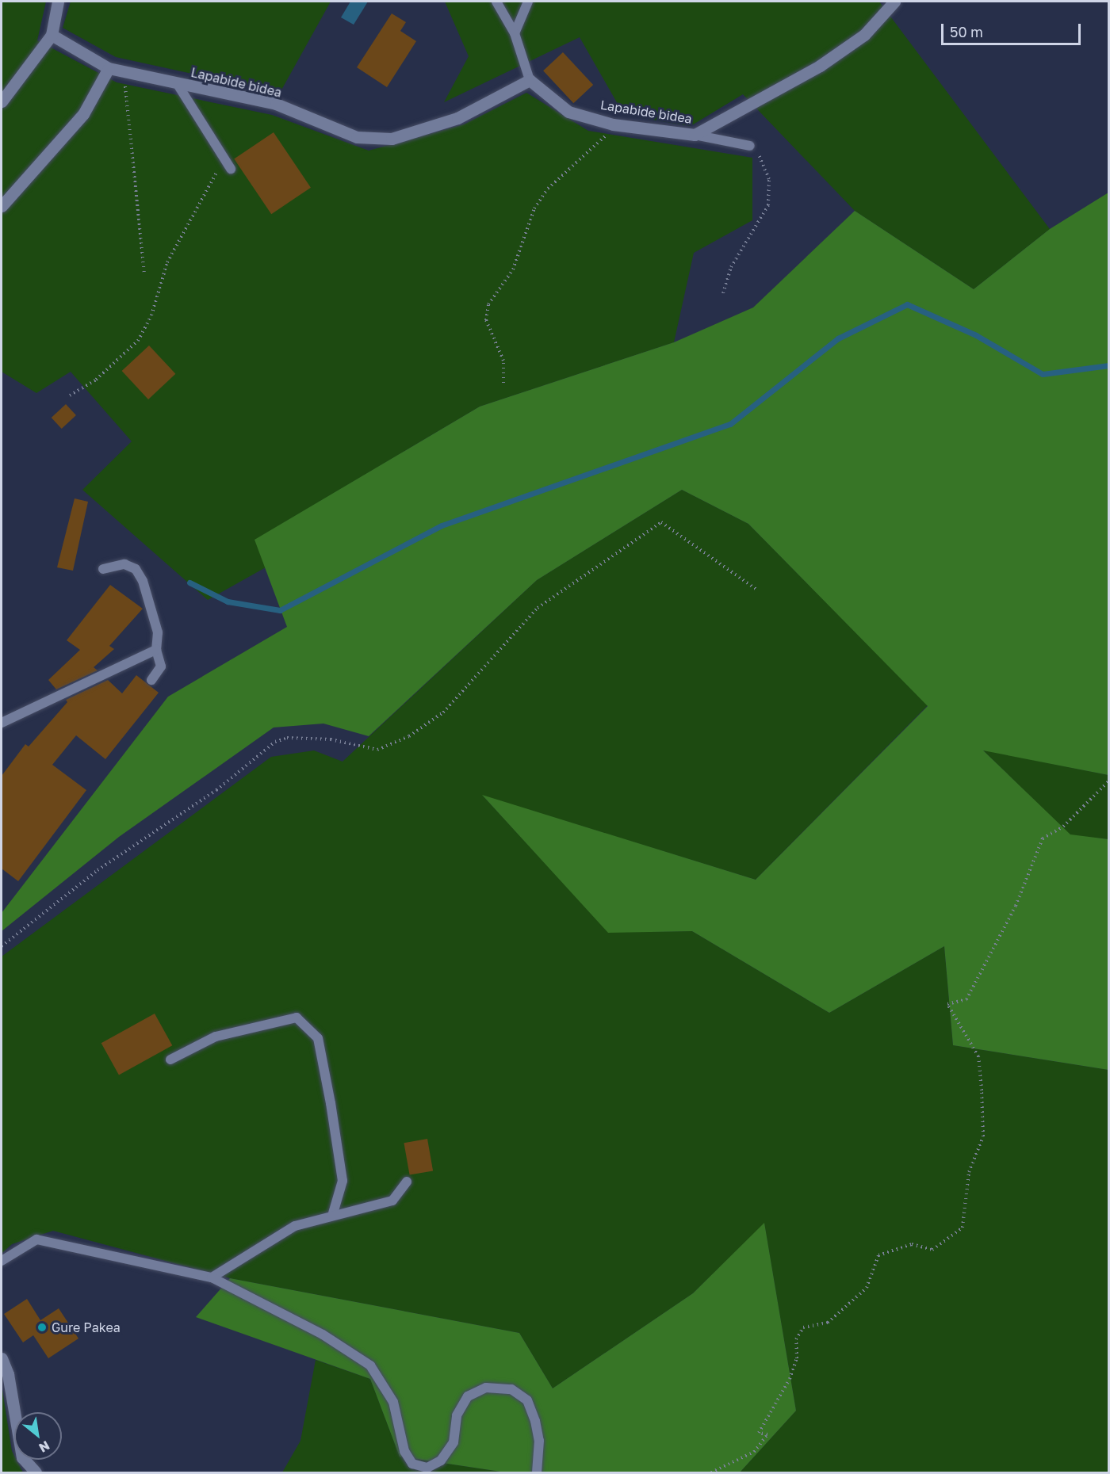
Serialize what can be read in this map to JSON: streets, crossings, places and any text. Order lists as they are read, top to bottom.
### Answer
{
  "streets": {
    "street": ["Lapabide bidea"]
  },
  "places": ["Gure Pakea"],
  "scale_bar": "50 m",
  "north": "bottom right"
}
